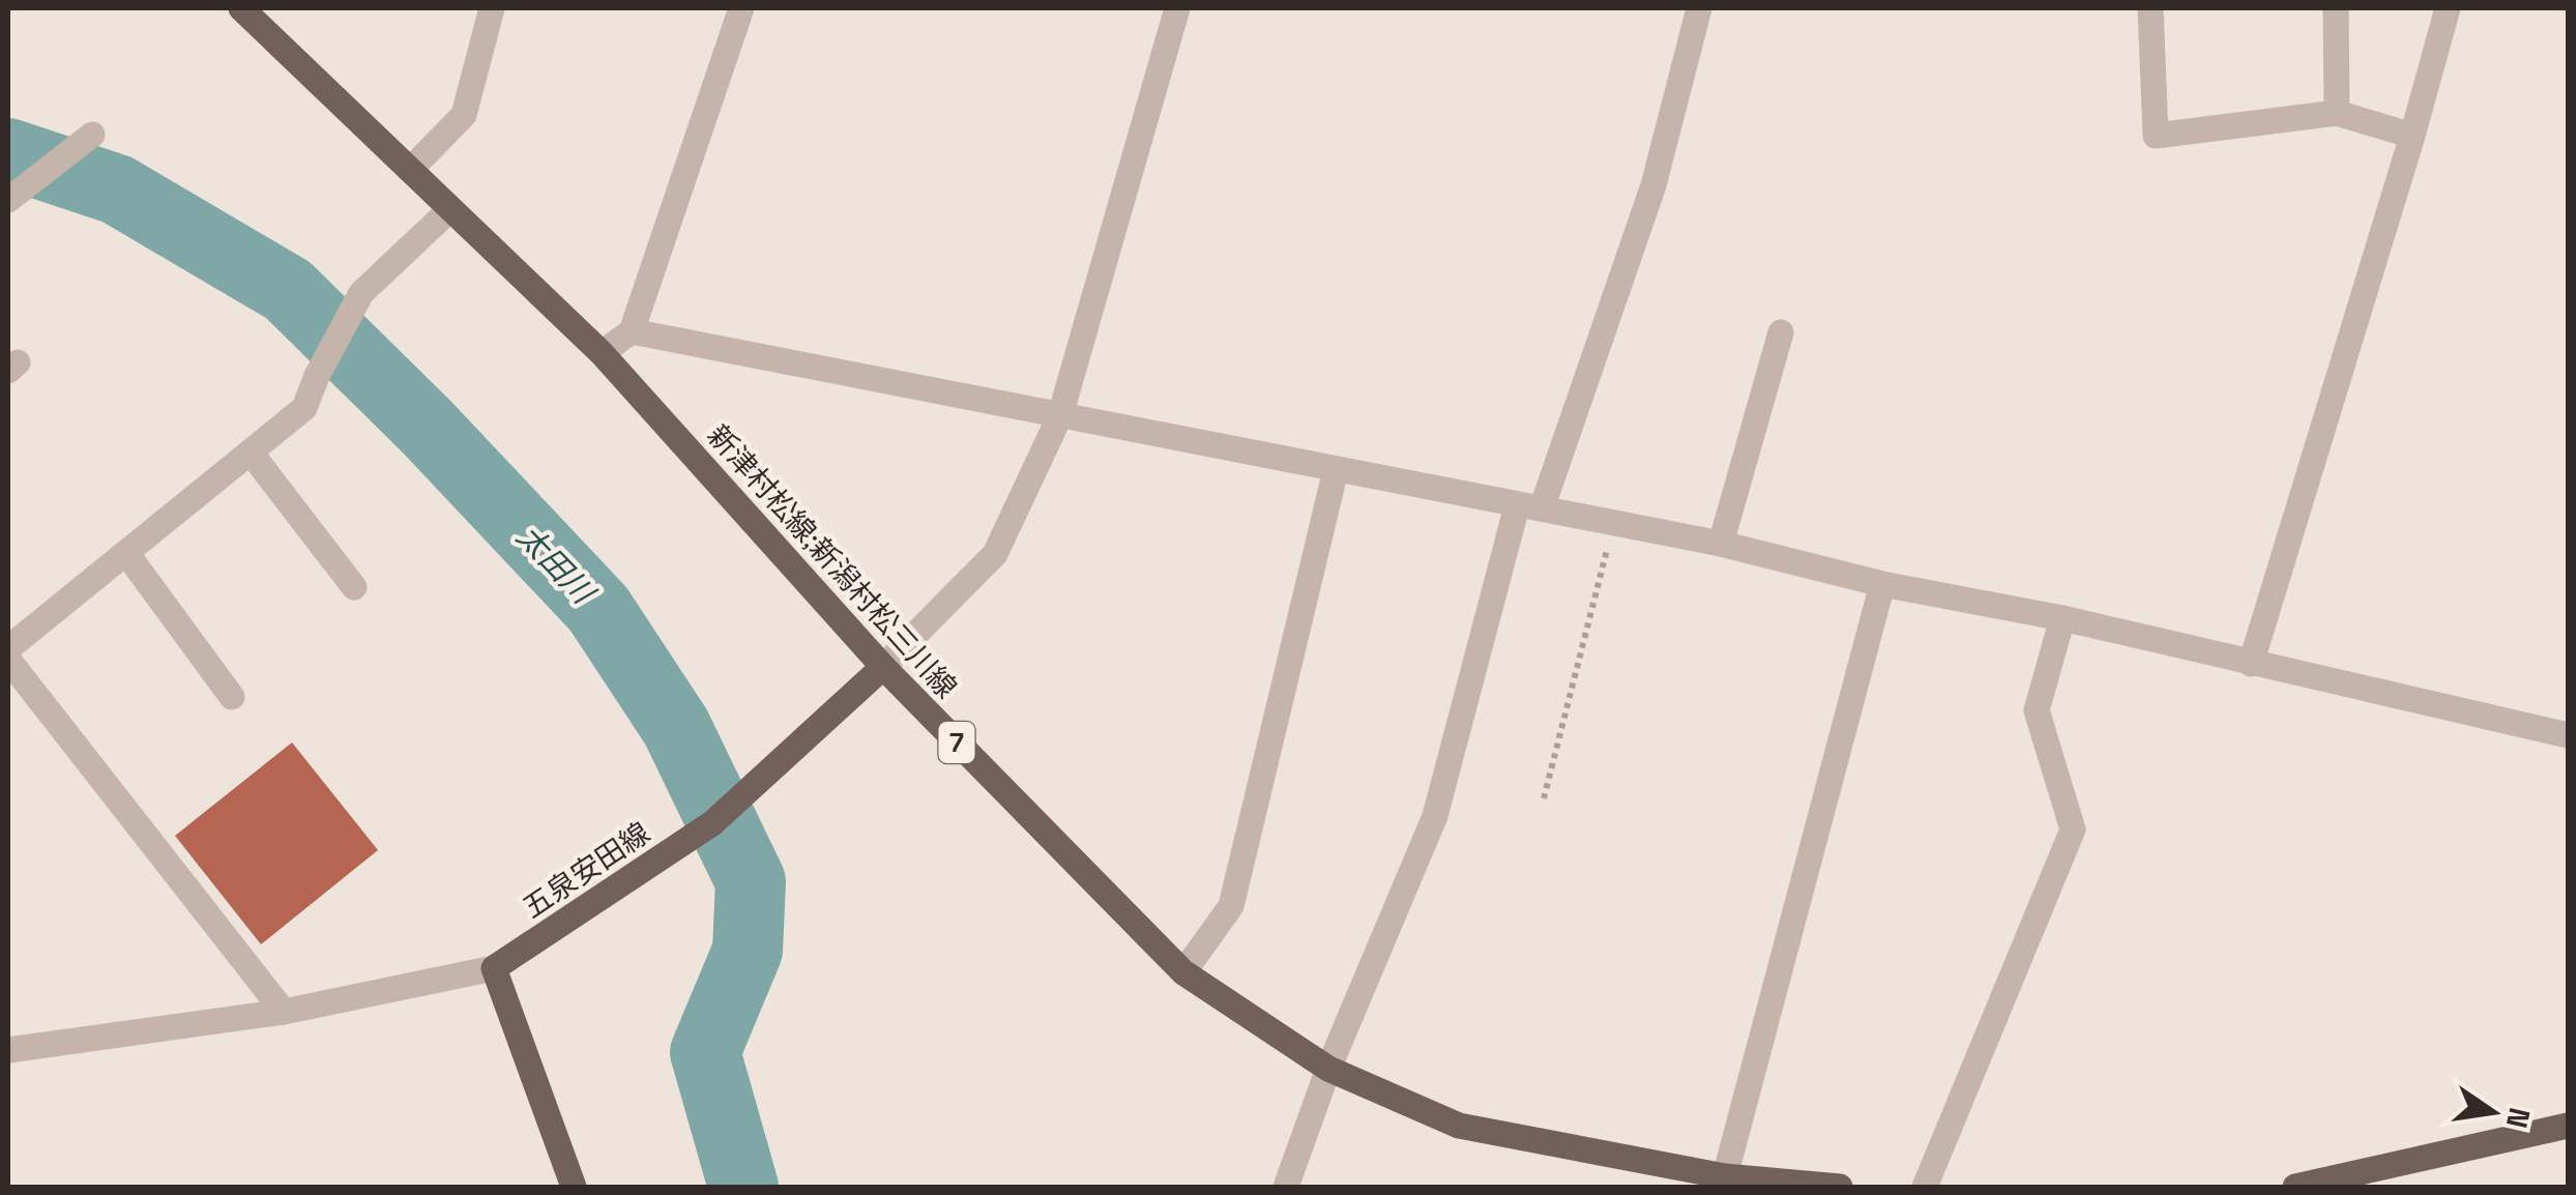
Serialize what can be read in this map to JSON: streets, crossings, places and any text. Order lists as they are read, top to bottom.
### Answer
{
  "streets": {
    "main road": ["新津村松線;新潟村松三川線", "7", "五泉安田線"]
  },
  "crossings": [
    ["新津村松線;新潟村松三川線", "五泉安田線"]
  ],
  "water": ["太田川"],
  "north": "right"
}
